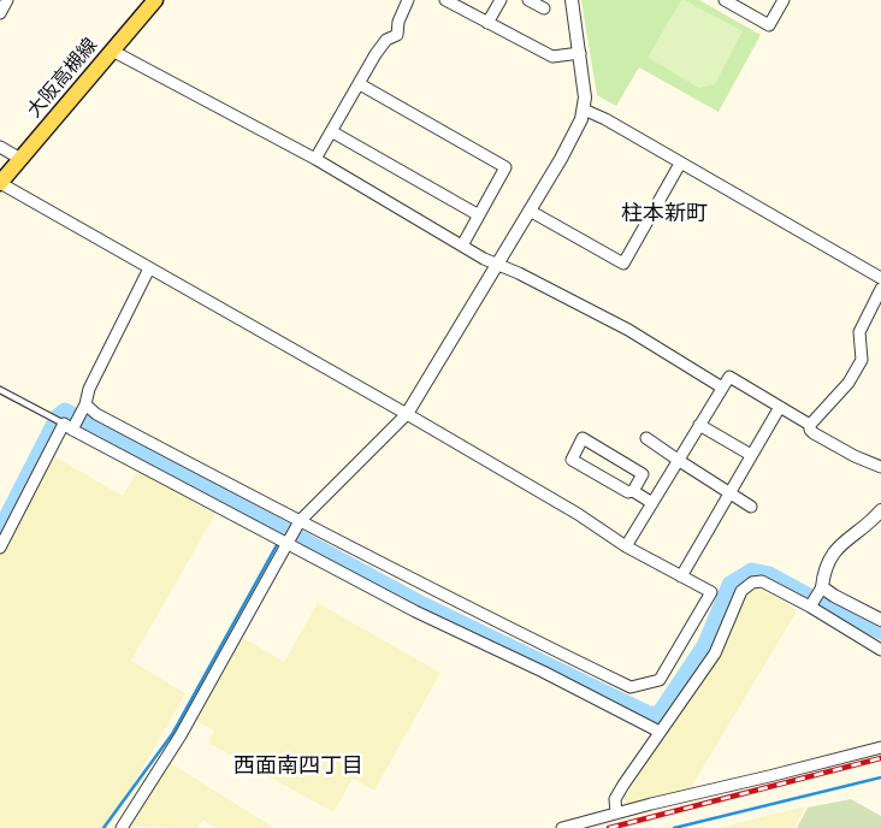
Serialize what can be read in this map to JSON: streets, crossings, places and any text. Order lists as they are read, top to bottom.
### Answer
{
  "streets": {
    "main road": ["大阪高槻線"]
  },
  "districts": ["柱本新町", "西面南四丁目"]
}
